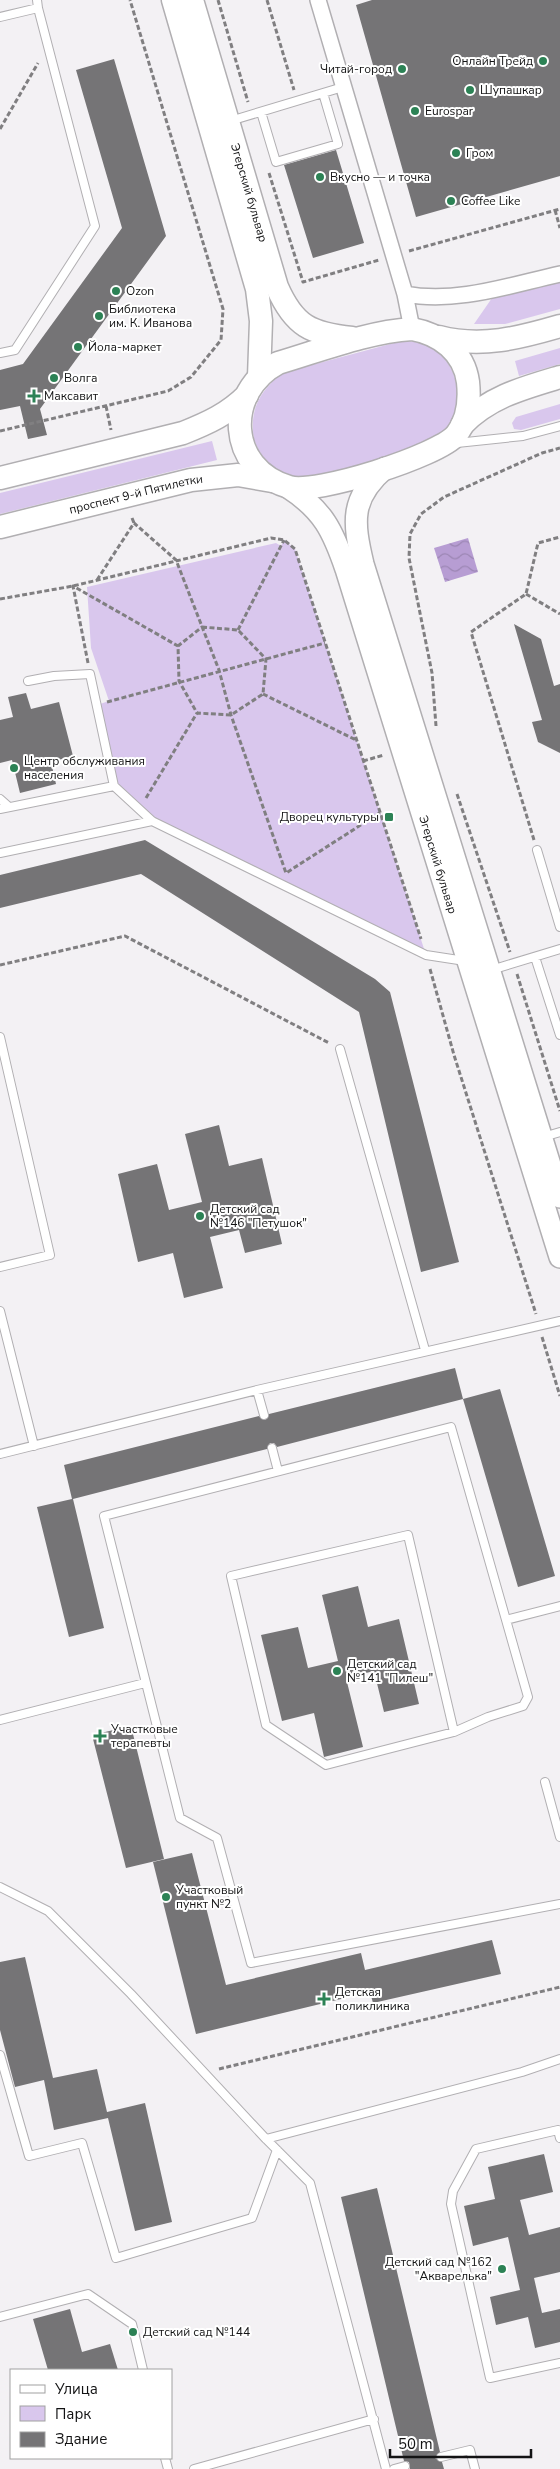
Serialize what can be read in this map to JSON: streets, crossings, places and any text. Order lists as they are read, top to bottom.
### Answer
{
  "streets": {
    "main road": ["Эгерский бульвар", "проспект 9-й Пятилетки"]
  },
  "crossings": [
    ["Эгерский бульвар", "проспект 9-й Пятилетки"]
  ],
  "places": {
    "other": [
      "Онлайн Трейд",
      "Читай-город",
      "Шупашкар",
      "Eurospar",
      "Гром",
      "Вкусно — и точка",
      "Coffee Like",
      "Ozon",
      "Библиотека им. К. Иванова",
      "Йола-маркет",
      "Волга",
      "Центр обслуживания населения",
      "Детский сад №146 \"Петушок\"",
      "Детский сад №141 \"Пилеш\"",
      "Участковый пункт №2",
      "Детский сад №162 \"Акварелька\"",
      "Детский сад №144"
    ],
    "health": ["Максавит", "Участковые терапевты", "Детская поликлиника"],
    "transit": ["Дворец культуры"]
  },
  "legend": ["Улица", "Парк", "Здание"],
  "scale_bar": "50 m"
}
